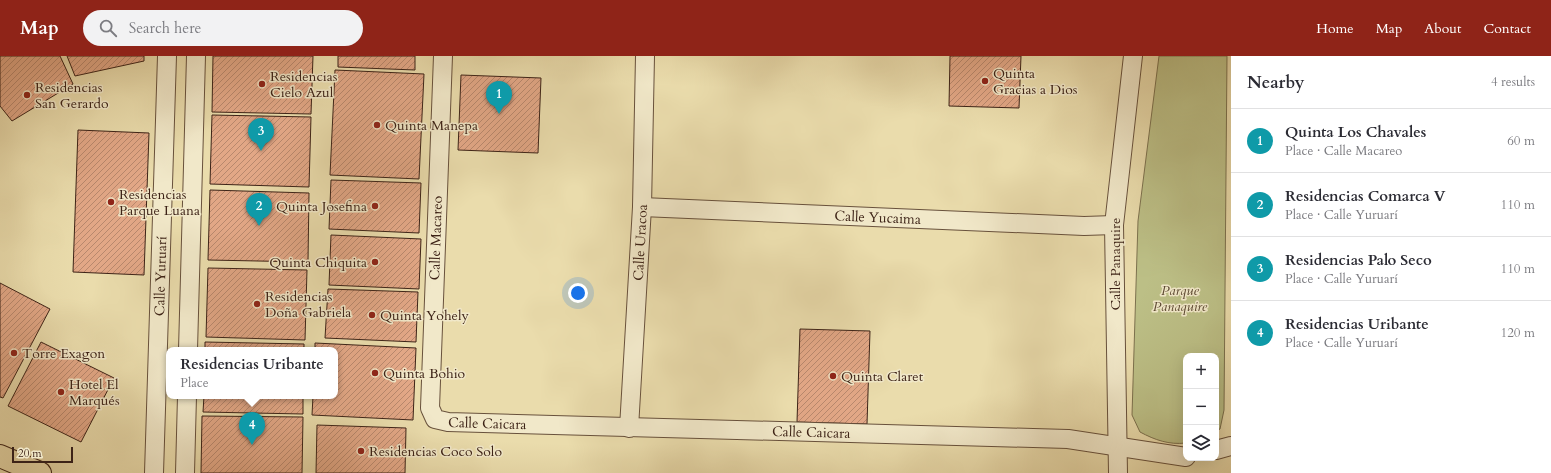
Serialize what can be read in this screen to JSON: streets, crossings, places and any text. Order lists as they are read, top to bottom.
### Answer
{
  "streets": {
    "street": [
      "Calle Yucaima",
      "Calle Macareo",
      "Calle Uracoa",
      "Calle Panaquire",
      "Calle Yuruarí",
      "Calle Caicara"
    ]
  },
  "crossings": [
    ["Calle Yucaima", "Calle Uracoa"],
    ["Calle Yucaima", "Calle Panaquire"],
    ["Calle Macareo", "Calle Caicara"],
    ["Calle Uracoa", "Calle Caicara"],
    ["Calle Panaquire", "Calle Caicara"]
  ],
  "parks": ["Parque Panaquire"],
  "places": [
    "Quinta Gracias a Dios",
    "Residencias Cielo Azul",
    "Residencias San Gerardo",
    "Quinta Manepa",
    "Residencias Parque Luana",
    "Quinta Josefina",
    "Quinta Chiquita",
    "Residencias Doña Gabriela",
    "Quinta Yohely",
    "Torre Exagon",
    "Quinta Bohio",
    "Quinta Claret",
    "Hotel El Marqués",
    "Residencias Coco Solo"
  ],
  "scale_bar": "20 m",
  "page": {
    "header": "Map",
    "search": "Search here",
    "nav": [
      "Home",
      "Map",
      "About",
      "Contact"
    ],
    "heading": ["Nearby", "4 results"],
    "pins": [
      "1",
      "3",
      "2",
      "4"
    ],
    "list": [
      {
        "mark": "1",
        "name": "Quinta Los Chavales",
        "note": "Place · Calle Macareo",
        "value": "60 m"
      },
      {
        "mark": "2",
        "name": "Residencias Comarca V",
        "note": "Place · Calle Yuruarí",
        "value": "110 m"
      },
      {
        "mark": "3",
        "name": "Residencias Palo Seco",
        "note": "Place · Calle Yuruarí",
        "value": "110 m"
      },
      {
        "mark": "4",
        "name": "Residencias Uribante",
        "note": "Place · Calle Yuruarí",
        "value": "120 m"
      }
    ],
    "popup": ["Residencias Uribante", "Place"],
    "map_buttons": ["+", "−"],
    "scale": "20 m"
  }
}
